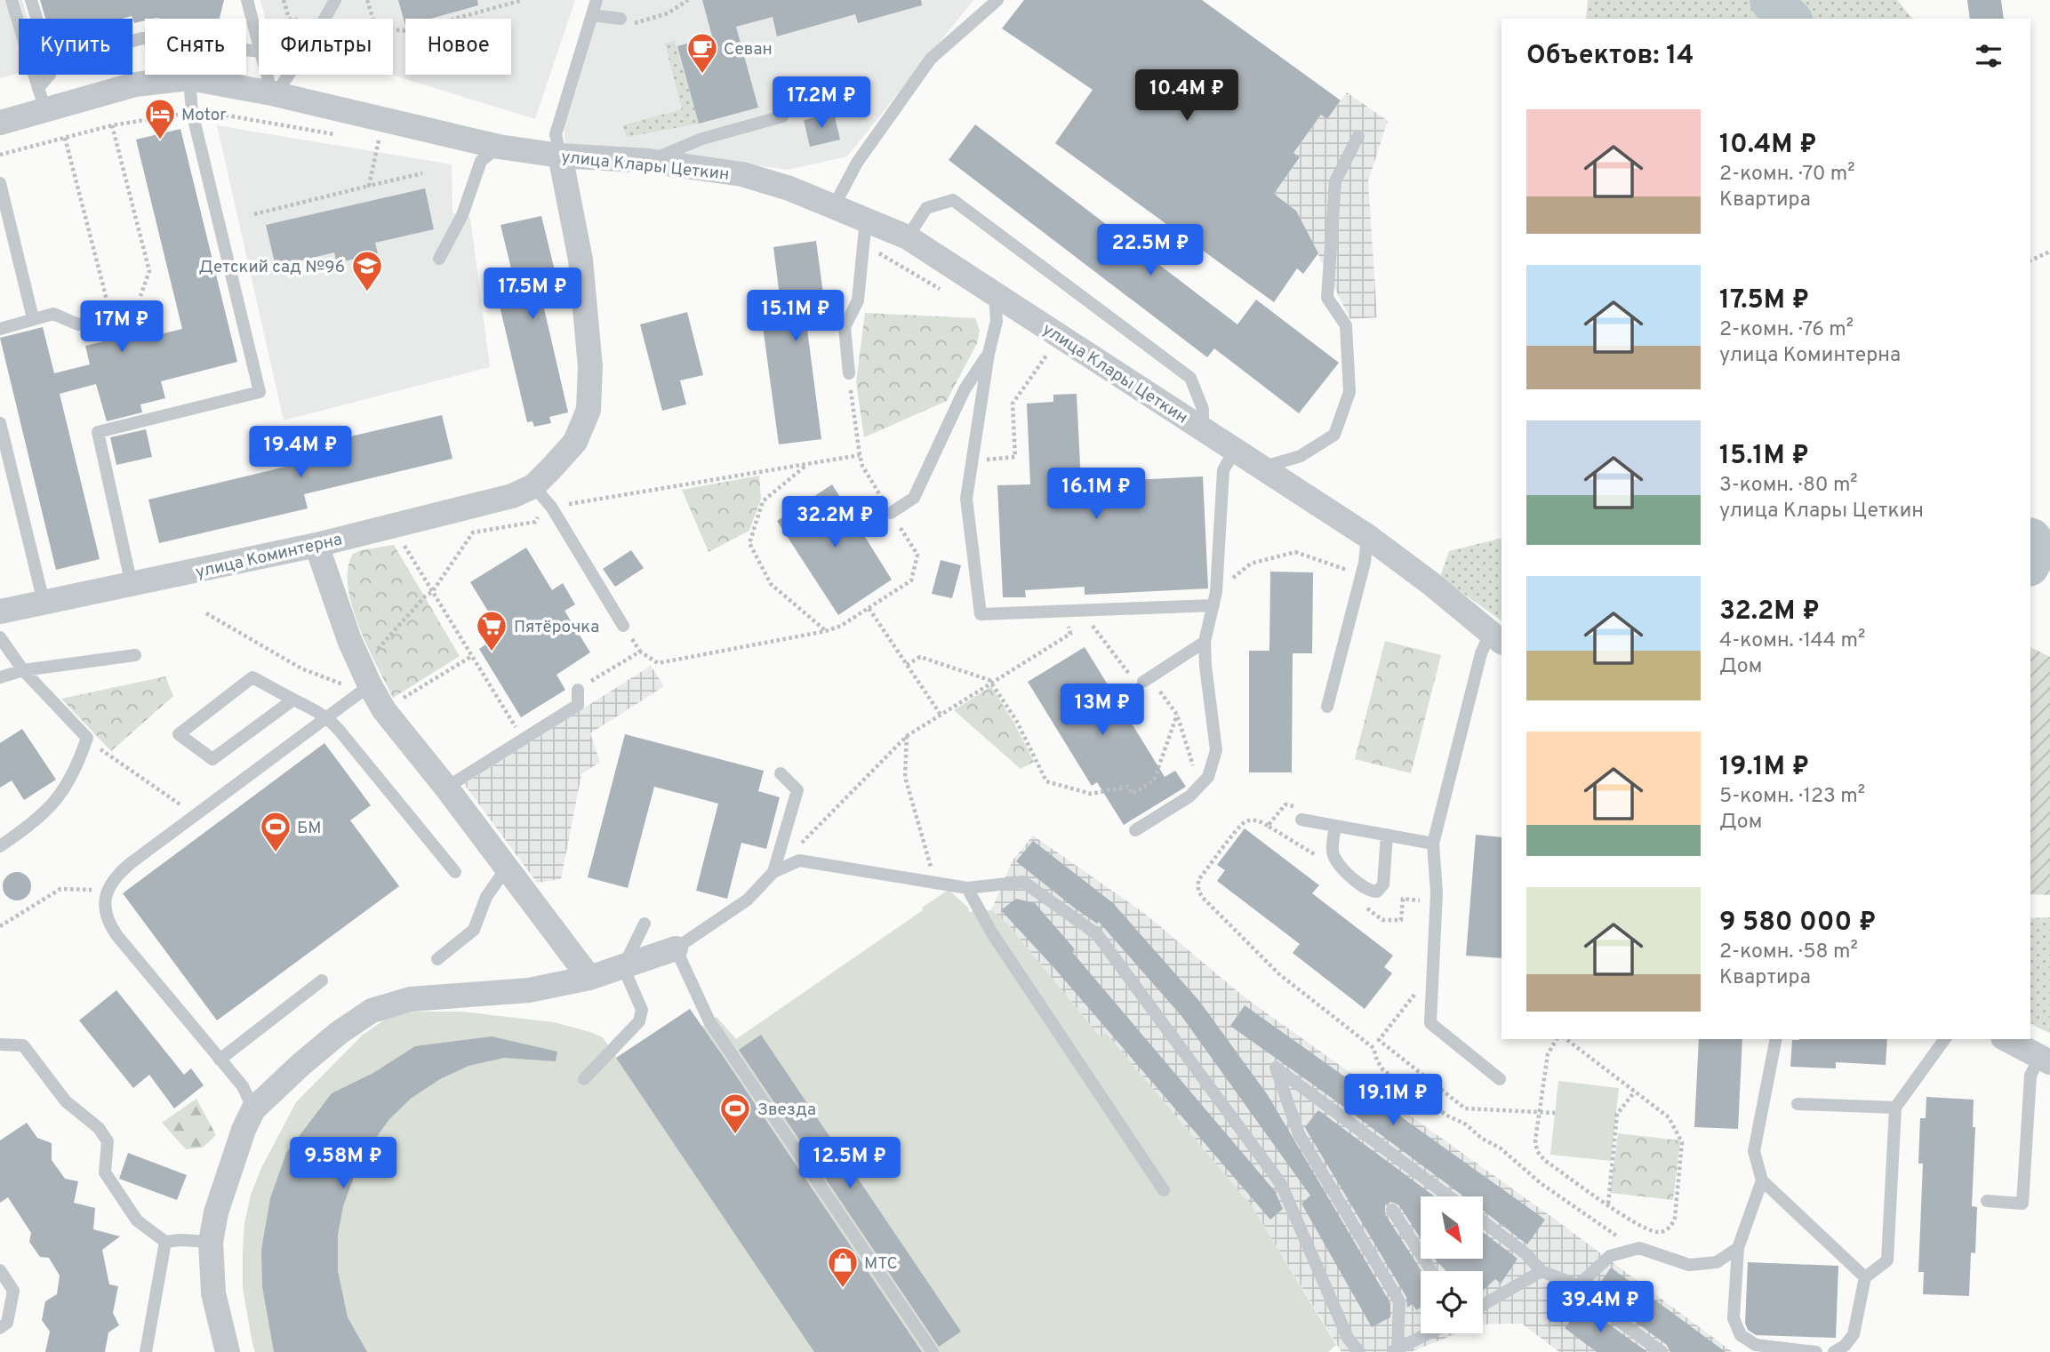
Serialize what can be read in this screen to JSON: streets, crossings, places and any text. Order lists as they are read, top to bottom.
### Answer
{
  "streets": {
    "street": ["улица Клары Цеткин", "улица Коминтерна"]
  },
  "places": {
    "cafe": ["Севан"],
    "hotel": ["Motor"],
    "school or university": ["Детский сад №96"],
    "supermarket": ["Пятёрочка"],
    "sports": ["БМ", "Звезда"],
    "shop": ["МТС"]
  },
  "north": "bottom right",
  "page": {
    "chip": [
      "Купить",
      "Снять",
      "Фильтры",
      "Новое"
    ],
    "heading": "Объектов: 14",
    "price": [
      "10.4M ₽",
      "17.2M ₽",
      "22.5M ₽",
      "17.5M ₽",
      "15.1M ₽",
      "17M ₽",
      "19.4M ₽",
      "16.1M ₽",
      "32.2M ₽",
      "13M ₽",
      "19.1M ₽",
      "9.58M ₽",
      "12.5M ₽",
      "39.4M ₽"
    ],
    "list": [
      {
        "name": "10.4M ₽",
        "note": "2-комн. · 70 m² · Квартира"
      },
      {
        "name": "17.5M ₽",
        "note": "2-комн. · 76 m² · улица Коминтерна"
      },
      {
        "name": "15.1M ₽",
        "note": "3-комн. · 80 m² · улица Клары Цеткин"
      },
      {
        "name": "32.2M ₽",
        "note": "4-комн. · 144 m² · Дом"
      },
      {
        "name": "19.1M ₽",
        "note": "5-комн. · 123 m² · Дом"
      },
      {
        "name": "9 580 000 ₽",
        "note": "2-комн. · 58 m² · Квартира"
      }
    ]
  }
}
